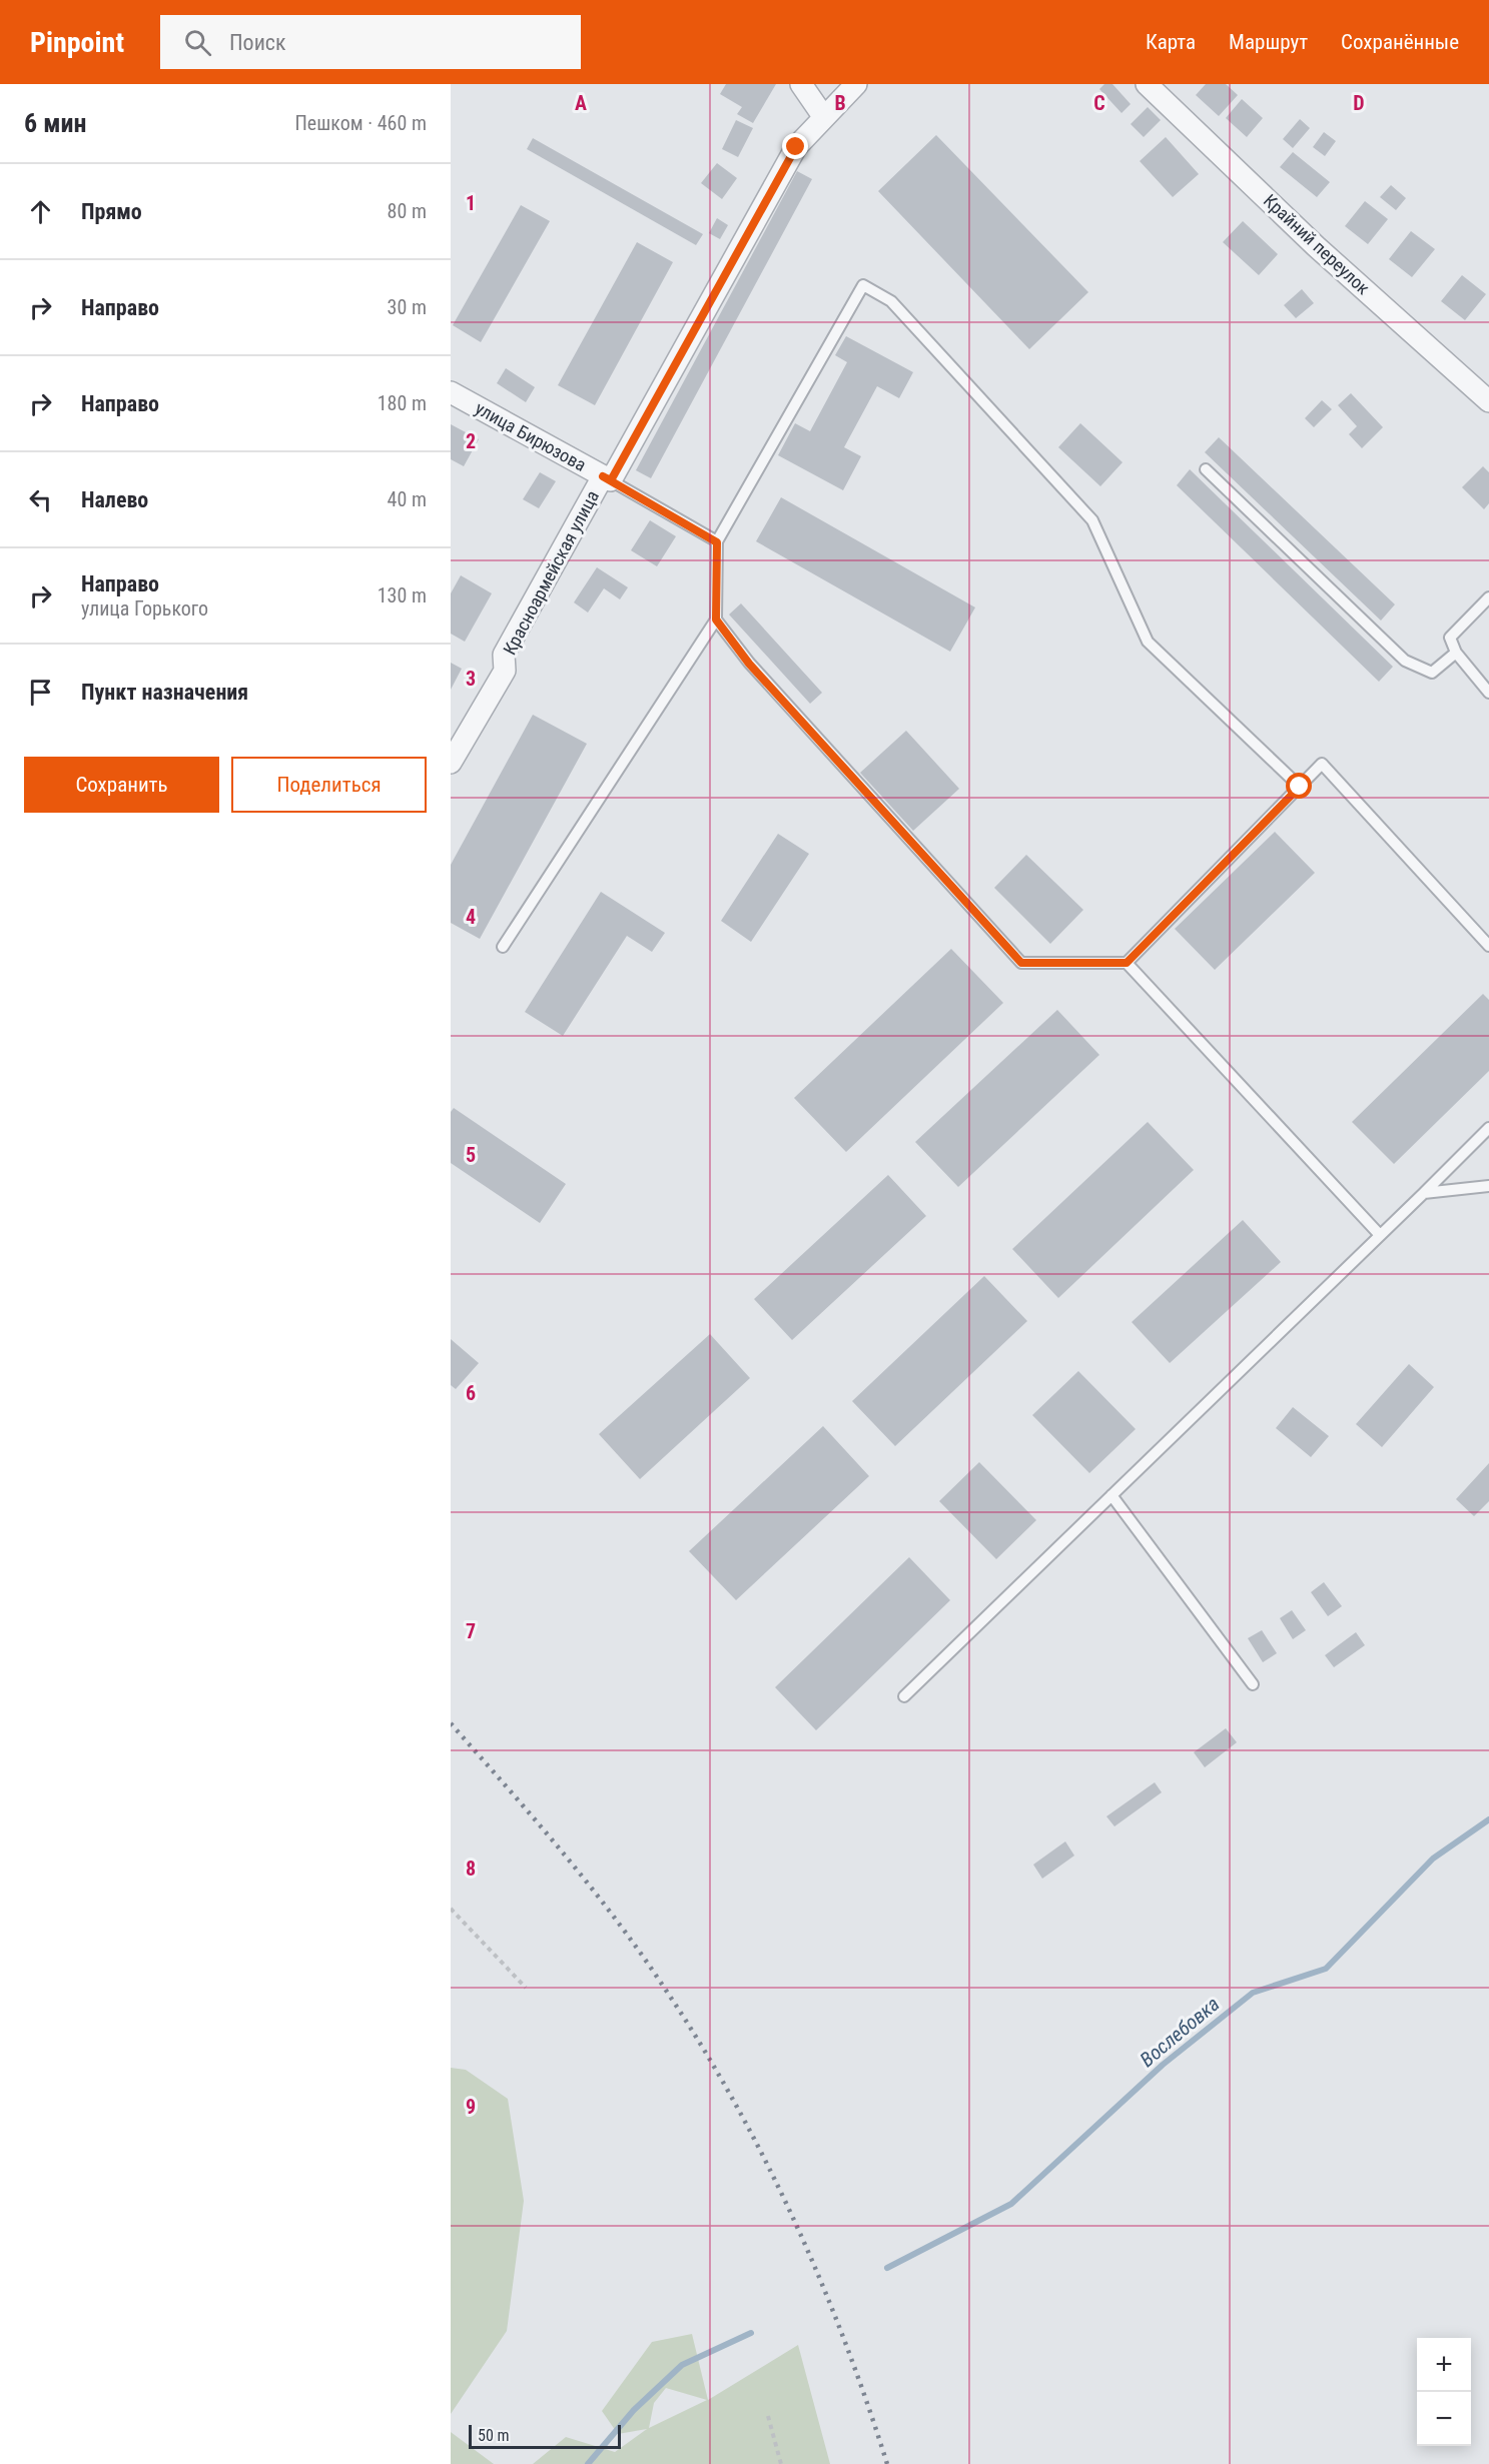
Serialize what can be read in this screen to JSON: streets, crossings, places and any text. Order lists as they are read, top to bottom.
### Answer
{
  "streets": {
    "street": ["Крайний переулок", "улица Бирюзова", "Красноармейская улица"]
  },
  "crossings": [
    ["улица Бирюзова", "Красноармейская улица"]
  ],
  "water": ["Вослебовка"],
  "scale_bar": "50 m",
  "page": {
    "header": "Pinpoint",
    "search": "Поиск",
    "nav": ["Карта", "Маршрут", "Сохранённые"],
    "heading": ["6 мин", "Пешком · 460 m"],
    "list": [
      ["Прямо", "80 m"],
      ["Направо", "30 m"],
      ["Направо", "180 m"],
      ["Налево", "40 m"],
      ["Направо", "улица Горького", "130 m"],
      "Пункт назначения"
    ],
    "buttons": ["Сохранить", "Поделиться"],
    "map_buttons": ["+", "−"],
    "scale": "50 m"
  },
  "grid": {
    "columns": [
      "A",
      "B",
      "C",
      "D"
    ],
    "rows": [
      "1",
      "2",
      "3",
      "4",
      "5",
      "6",
      "7",
      "8",
      "9"
    ]
  }
}
